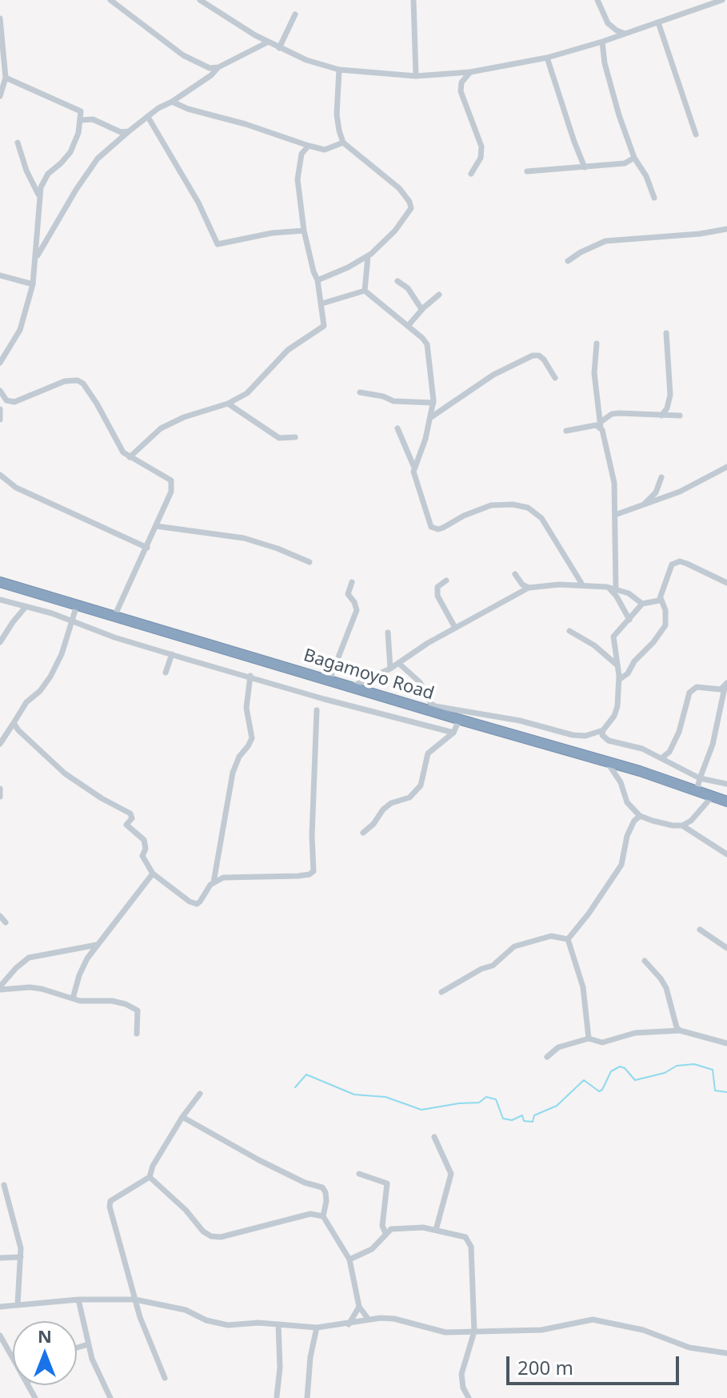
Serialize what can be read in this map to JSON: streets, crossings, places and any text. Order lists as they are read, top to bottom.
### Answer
{
  "streets": {
    "highway": ["Bagamoyo Road"]
  },
  "scale_bar": "200 m",
  "north": "top"
}
